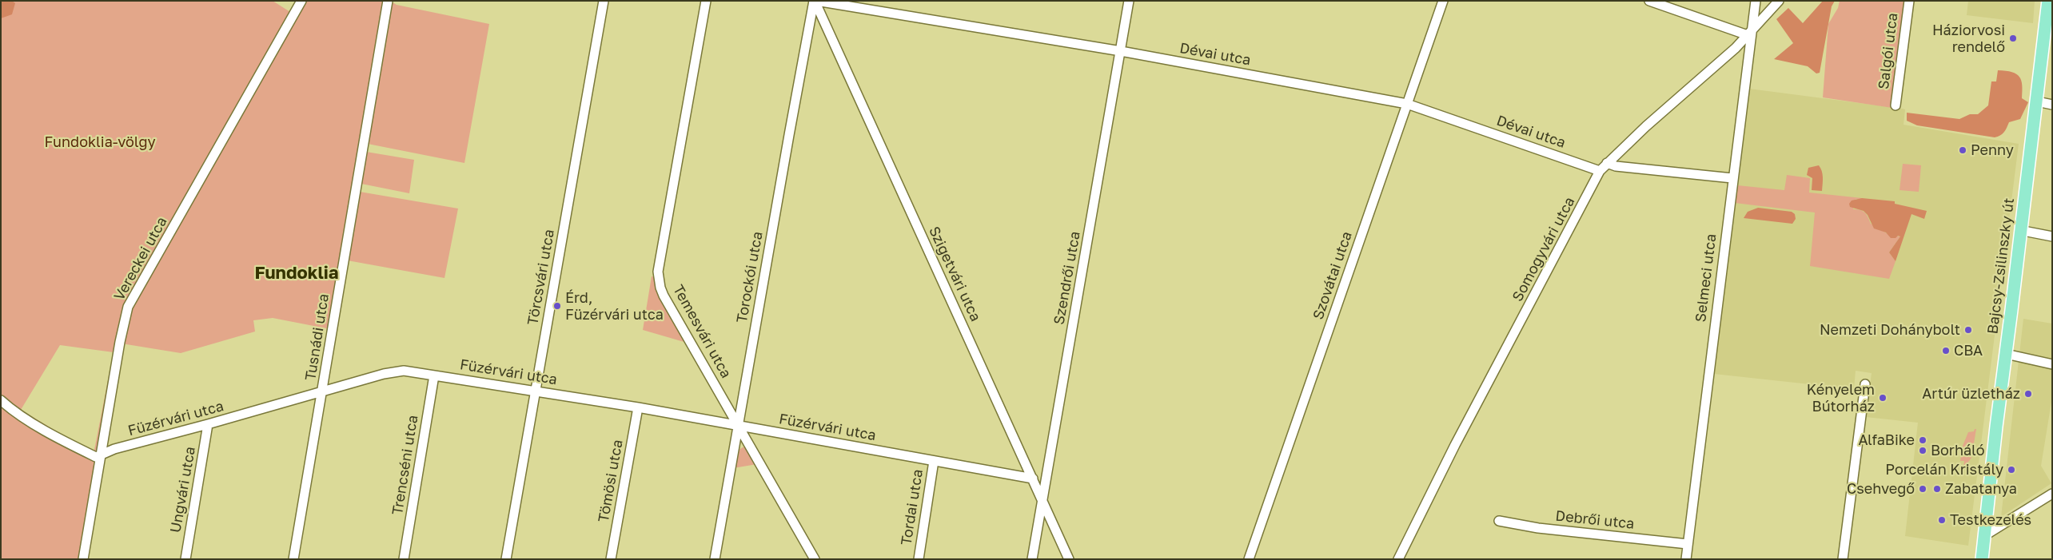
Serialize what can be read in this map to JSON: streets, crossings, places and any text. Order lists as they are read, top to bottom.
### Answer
{
  "streets": {
    "main road": ["Bajcsy-Zsilinszky út"],
    "street": [
      "Salgói utca",
      "Dévai utca",
      "Somogyvári utca",
      "Vereckei utca",
      "Szigetvári utca",
      "Szovátai utca",
      "Törcsvári utca",
      "Torockói utca",
      "Szendrői utca",
      "Selmeci utca",
      "Temesvári utca",
      "Tusnádi utca",
      "Füzérvári utca",
      "Trencséni utca",
      "Tömösi utca",
      "Ungvári utca",
      "Tordai utca",
      "Debrői utca"
    ]
  },
  "crossings": [
    ["Dévai utca", "Somogyvári utca"],
    ["Dévai utca", "Szigetvári utca"],
    ["Dévai utca", "Szovátai utca"],
    ["Dévai utca", "Torockói utca"],
    ["Dévai utca", "Szendrői utca"],
    ["Somogyvári utca", "Selmeci utca"],
    ["Vereckei utca", "Füzérvári utca"],
    ["Szigetvári utca", "Torockói utca"],
    ["Szigetvári utca", "Szendrői utca"],
    ["Szigetvári utca", "Füzérvári utca"],
    ["Törcsvári utca", "Füzérvári utca"],
    ["Torockói utca", "Temesvári utca"],
    ["Torockói utca", "Füzérvári utca"],
    ["Selmeci utca", "Debrői utca"],
    ["Temesvári utca", "Füzérvári utca"],
    ["Tusnádi utca", "Füzérvári utca"],
    ["Füzérvári utca", "Trencséni utca"],
    ["Füzérvári utca", "Tömösi utca"],
    ["Füzérvári utca", "Ungvári utca"],
    ["Füzérvári utca", "Tordai utca"]
  ],
  "districts": ["Fundoklia"],
  "parks": ["Fundoklia-völgy"],
  "places": [
    "Háziorvosi rendelő",
    "Penny",
    "Érd, Füzérvári utca",
    "Nemzeti Dohánybolt",
    "CBA",
    "Artúr üzletház",
    "Kényelem Bútorház",
    "AlfaBike",
    "Borháló",
    "Porcelán Kristály",
    "Csehvegő",
    "Zabatanya",
    "Testkezelés"
  ]
}
